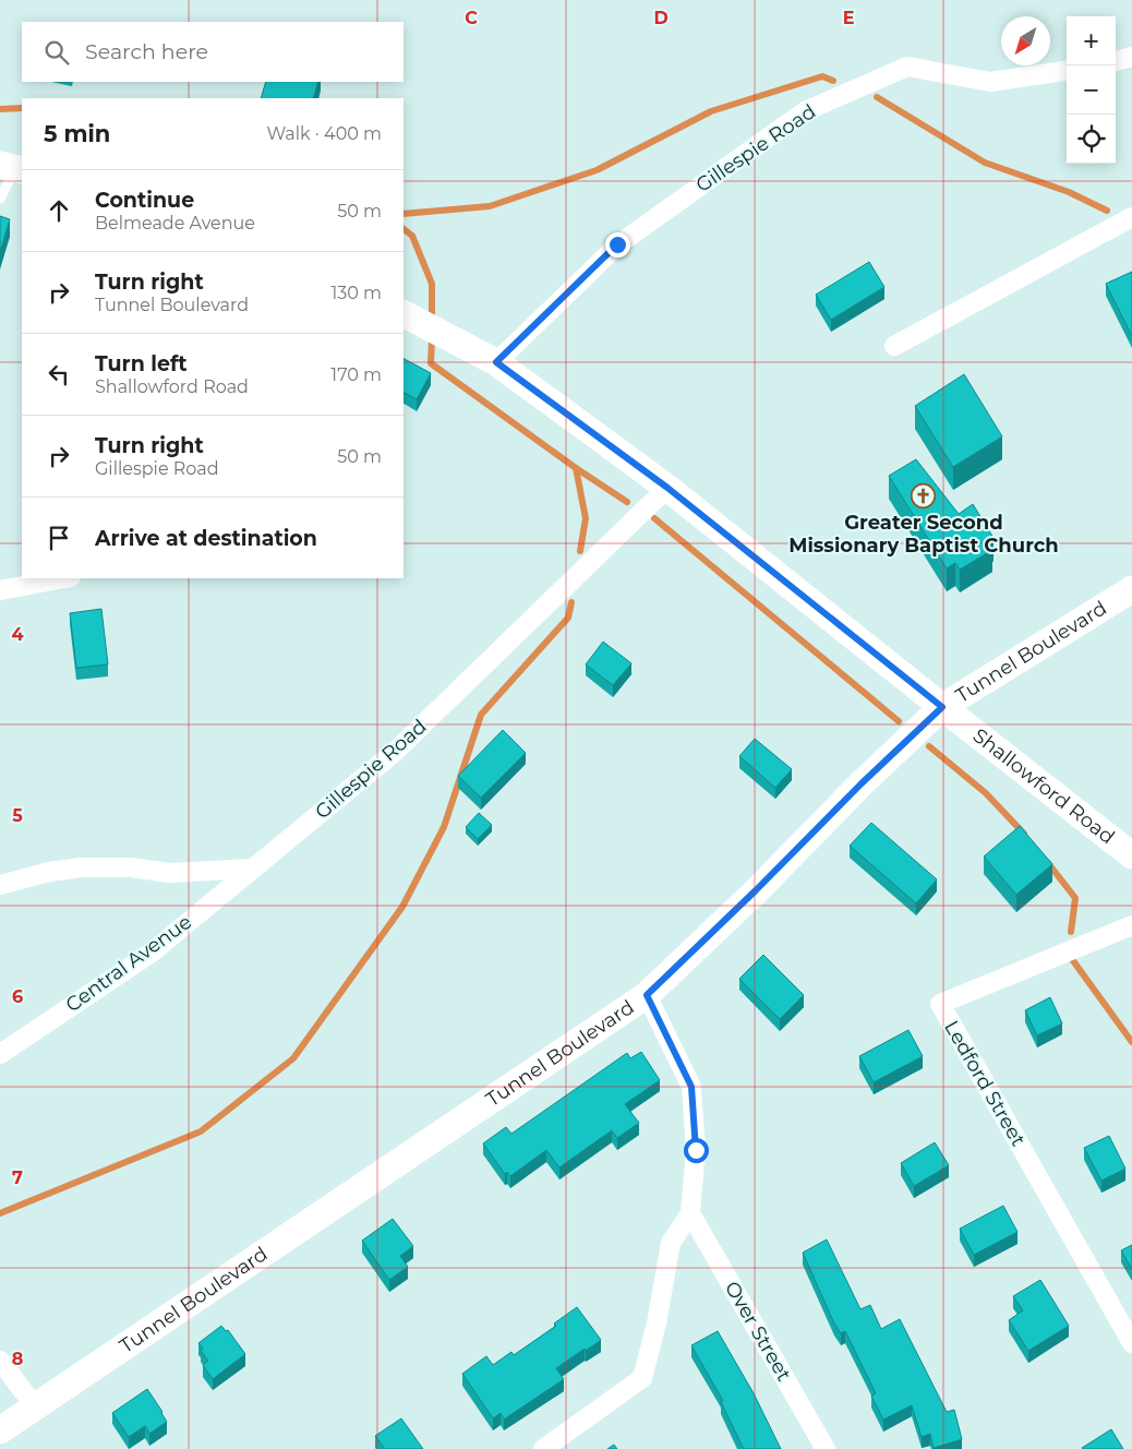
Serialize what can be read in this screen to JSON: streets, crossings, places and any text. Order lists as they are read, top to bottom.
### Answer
{
  "streets": {
    "main road": ["Tunnel Boulevard", "Shallowford Road"],
    "street": [
      "Gillespie Road",
      "Central Avenue",
      "Ledford Street",
      "Over Street"
    ]
  },
  "crossings": [
    ["Gillespie Road", "Shallowford Road"],
    ["Gillespie Road", "Central Avenue"],
    ["Tunnel Boulevard", "Shallowford Road"]
  ],
  "places": {
    "church": ["Greater Second Missionary Baptist Church"]
  },
  "north": "bottom left",
  "page": {
    "map_buttons": ["+", "−"],
    "search": "Search here",
    "heading": ["5 min", "Walk · 400 m"],
    "list": [
      ["Continue", "Belmeade Avenue", "50 m"],
      ["Turn right", "Tunnel Boulevard", "130 m"],
      ["Turn left", "Shallowford Road", "170 m"],
      ["Turn right", "Gillespie Road", "50 m"],
      "Arrive at destination"
    ]
  },
  "grid": {
    "columns": ["C", "D", "E"],
    "rows": [
      "4",
      "5",
      "6",
      "7",
      "8"
    ]
  }
}
